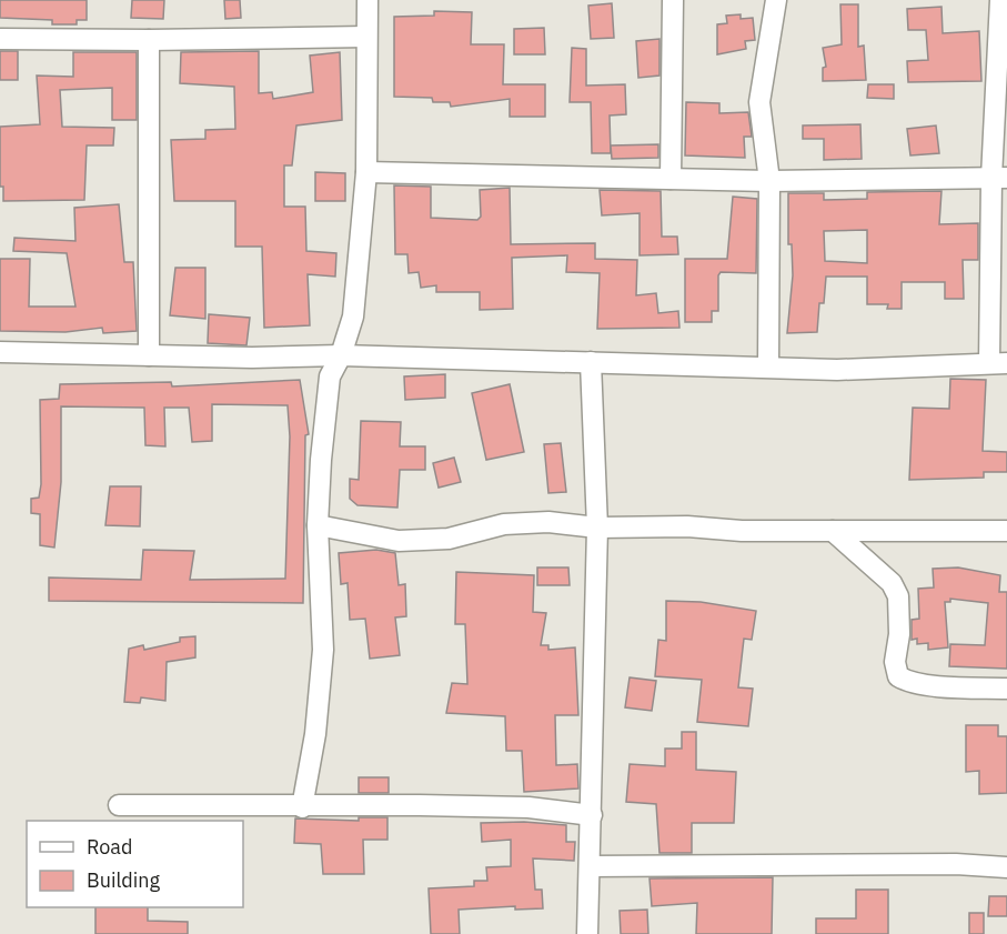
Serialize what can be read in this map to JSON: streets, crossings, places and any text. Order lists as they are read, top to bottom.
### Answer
{
  "legend": ["Road", "Building"]
}
